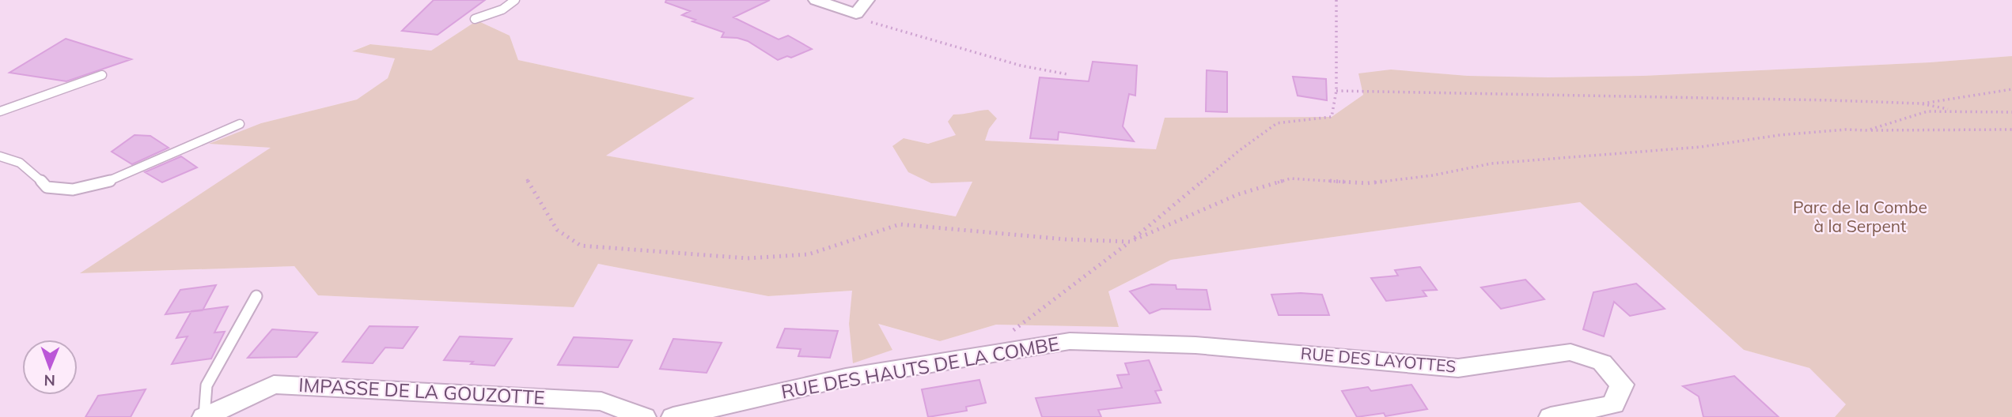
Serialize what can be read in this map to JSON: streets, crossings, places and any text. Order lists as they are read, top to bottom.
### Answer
{
  "streets": {
    "street": ["RUE DES LAYOTTES", "RUE DES HAUTS DE LA COMBE", "IMPASSE DE LA GOUZOTTE"]
  },
  "crossings": [
    ["RUE DES LAYOTTES", "RUE DES HAUTS DE LA COMBE"]
  ],
  "parks": ["Parc de la Combe à la Serpent"],
  "north": "bottom"
}
